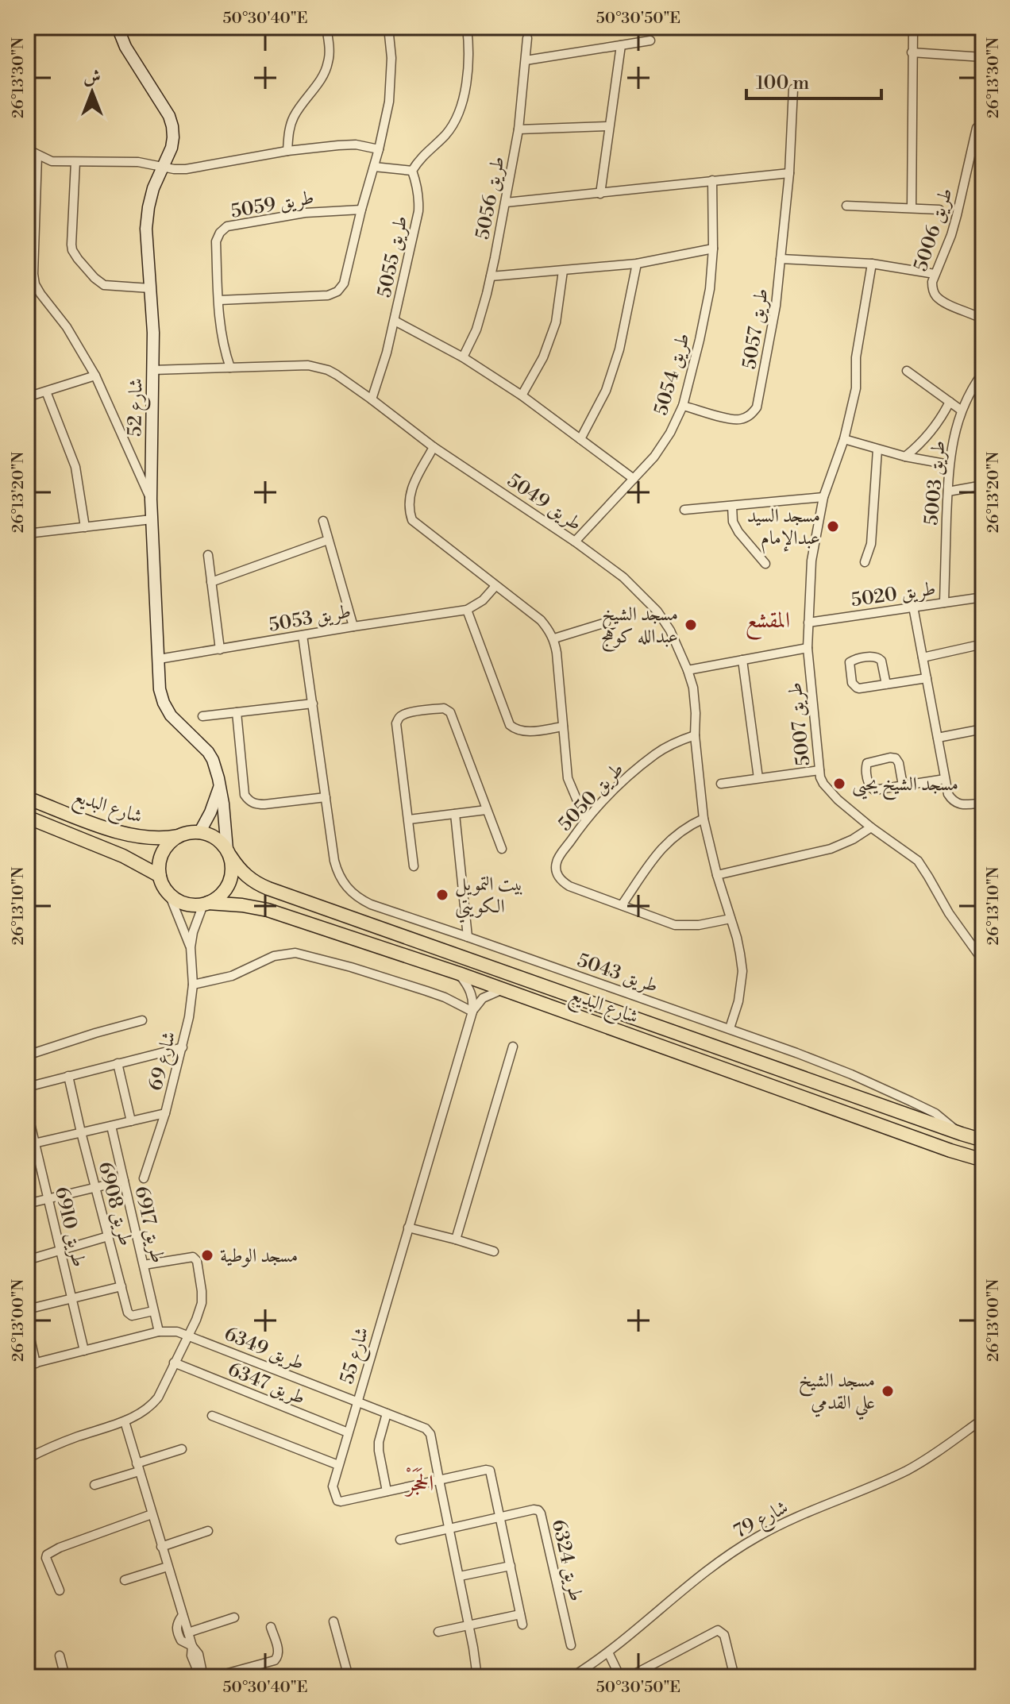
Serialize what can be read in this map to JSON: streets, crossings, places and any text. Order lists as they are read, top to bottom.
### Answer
{
  "streets": {
    "main road": ["شارع البديع"],
    "street": [
      "طريق 5056",
      "طريق 5059",
      "طريق 5006",
      "طريق 5055",
      "طريق 5057",
      "طريق 5054",
      "شارع 52",
      "طريق 5003",
      "طريق 5049",
      "طريق 5020",
      "طريق 5053",
      "طريق 5007",
      "طريق 5050",
      "طريق 5043",
      "شارع 69",
      "طريق 6908",
      "طريق 6917",
      "طريق 6910",
      "طريق 6349",
      "شارع 55",
      "طريق 6347",
      "شارع 79",
      "طريق 6324"
    ]
  },
  "crossings": [
    ["طريق 5056", "طريق 5055"],
    ["طريق 5059", "طريق 5049"],
    ["طريق 5055", "طريق 5054"],
    ["طريق 5055", "طريق 5049"],
    ["طريق 5057", "طريق 5054"],
    ["طريق 5054", "طريق 5049"],
    ["شارع 52", "طريق 5049"],
    ["شارع 52", "طريق 5053"],
    ["شارع 52", "شارع البديع"],
    ["شارع 52", "شارع 69"],
    ["طريق 5003", "طريق 5020"],
    ["طريق 5049", "طريق 5050"],
    ["طريق 5049", "طريق 5043"],
    ["طريق 5020", "طريق 5007"],
    ["طريق 5053", "طريق 5043"],
    ["شارع البديع", "طريق 5043"],
    ["شارع البديع", "شارع 69"],
    ["طريق 6908", "طريق 6917"],
    ["طريق 6917", "طريق 6349"],
    ["طريق 6349", "شارع 55"],
    ["شارع 55", "طريق 6324"]
  ],
  "districts": ["المقشع", "الحَجَرْ"],
  "places": [
    "مسجد السيد عبدالإمام",
    "مسجد الشيخ عبدالله كوهج",
    "مسجد الشيخ يحيى",
    "بيت التمويل الكويتي",
    "مسجد الوطية",
    "مسجد الشيخ علي القدمي"
  ],
  "scale_bar": "100 m",
  "north": "top",
  "coordinates": [
    "50°30'40\"E",
    "50°30'50\"E",
    "26°13'30\"N",
    "26°13'20\"N",
    "26°13'10\"N",
    "26°13'00\"N"
  ]
}
